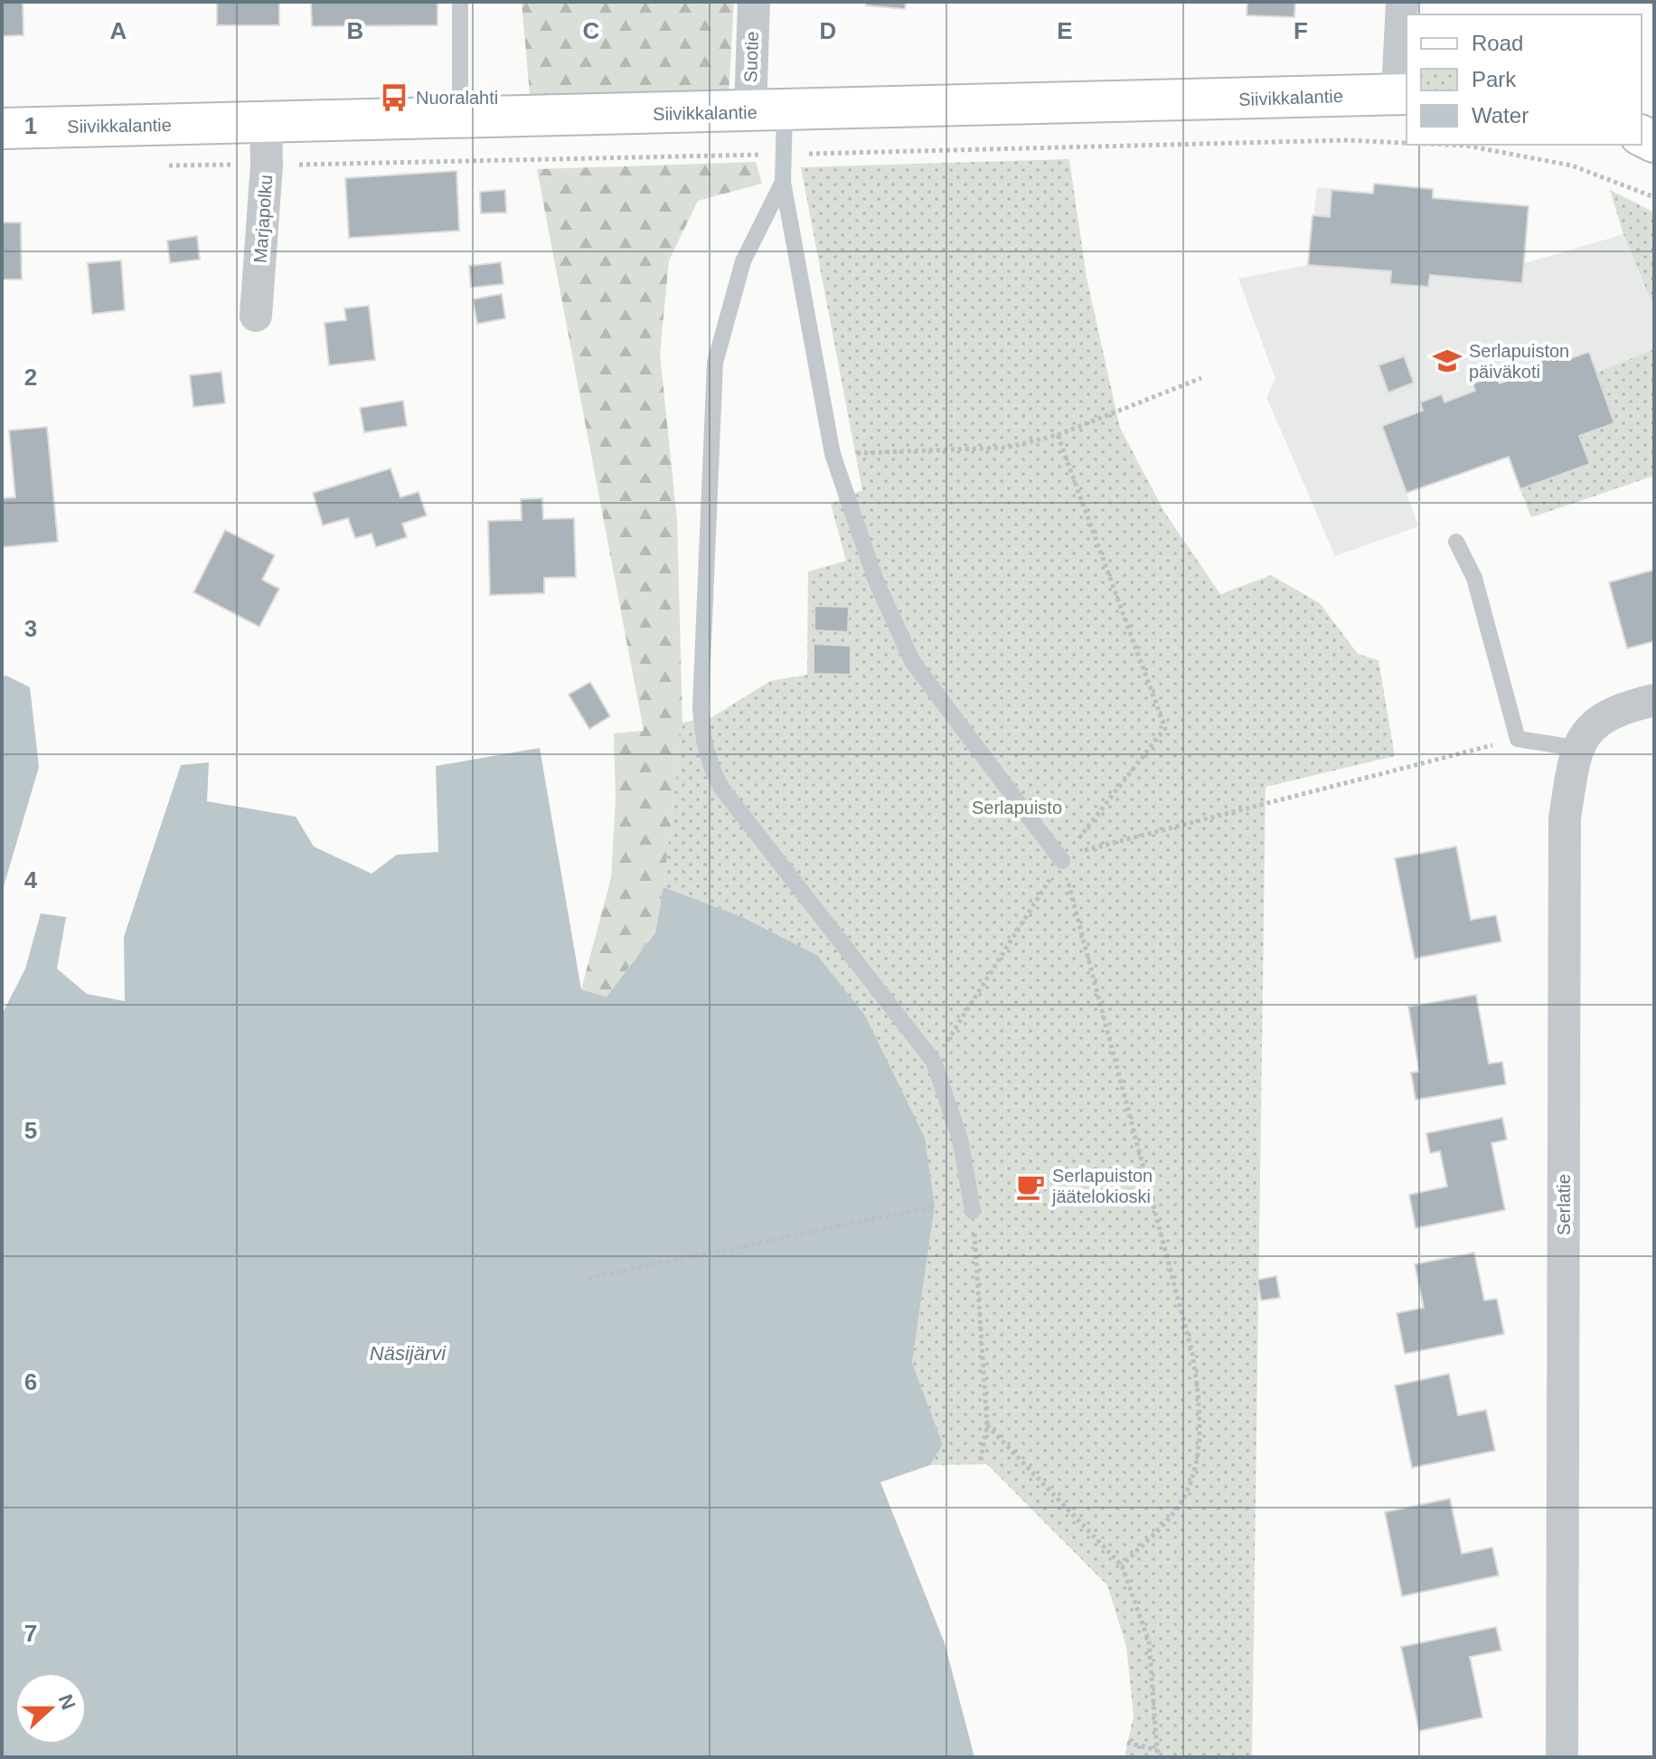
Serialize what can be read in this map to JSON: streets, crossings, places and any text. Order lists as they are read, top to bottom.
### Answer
{
  "streets": {
    "main road": ["Siivikkalantie"],
    "street": ["Suotie", "Marjapolku", "Serlatie"]
  },
  "crossings": [
    ["Suotie", "Siivikkalantie"],
    ["Siivikkalantie", "Marjapolku"]
  ],
  "water": ["Näsijärvi"],
  "parks": ["Serlapuisto"],
  "places": {
    "bus stop": ["Nuoralahti"],
    "school or university": ["Serlapuiston päiväkoti"],
    "cafe": ["Serlapuiston jäätelokioski"]
  },
  "legend": ["Road", "Park", "Water"],
  "north": "right",
  "grid": {
    "columns": [
      "A",
      "B",
      "C",
      "D",
      "E",
      "F"
    ],
    "rows": [
      "1",
      "2",
      "3",
      "4",
      "5",
      "6",
      "7"
    ]
  }
}
